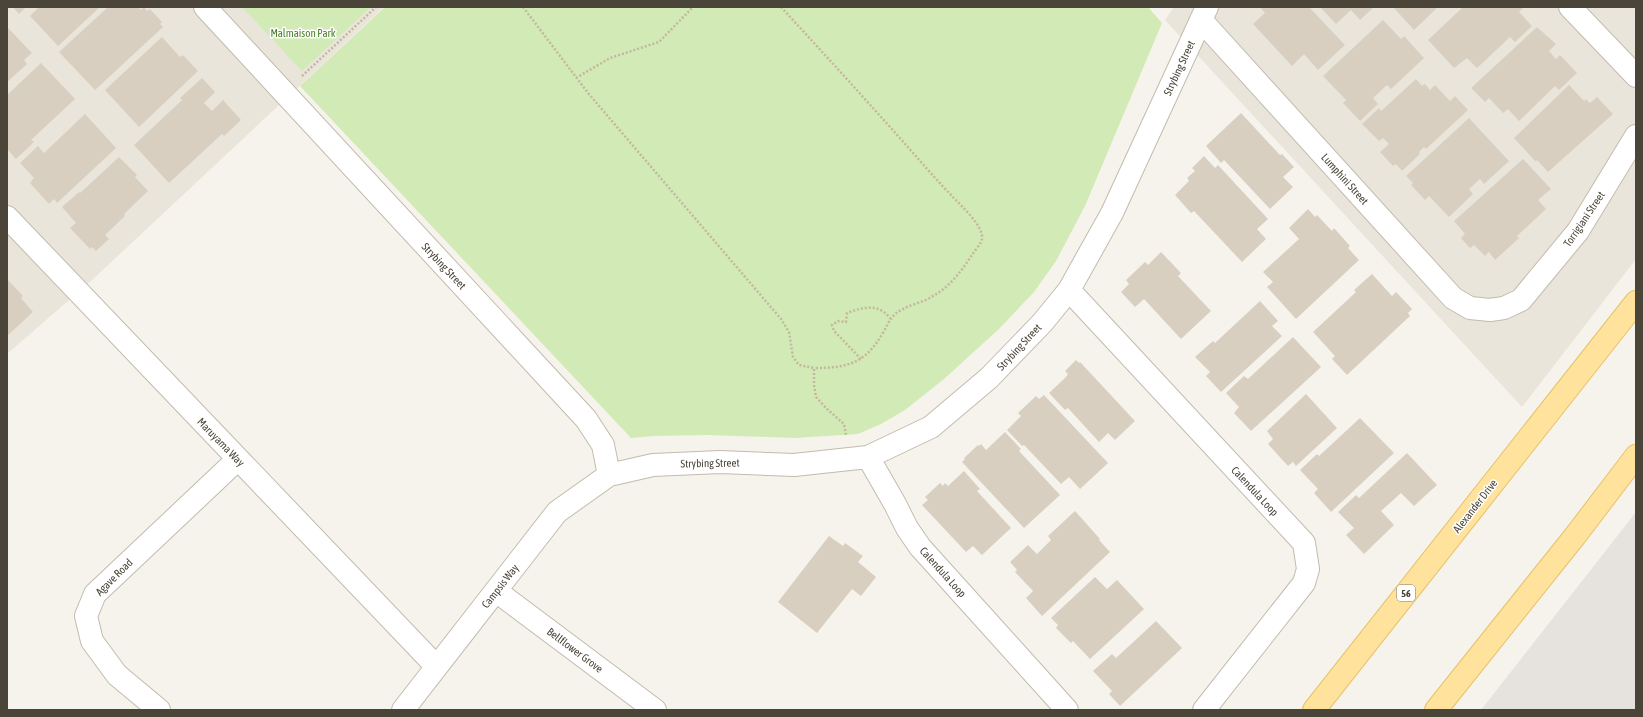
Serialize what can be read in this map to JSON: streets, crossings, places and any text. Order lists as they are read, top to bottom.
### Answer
{
  "streets": {
    "main road": ["Alexander Drive", "56"],
    "street": [
      "Strybing Street",
      "Lumphini Street",
      "Torrigiani Street",
      "Maruyama Way",
      "Calendula Loop",
      "Agave Road",
      "Campsis Way",
      "Bellflower Grove"
    ]
  },
  "crossings": [
    ["Strybing Street", "Lumphini Street"],
    ["Strybing Street", "Calendula Loop"],
    ["Strybing Street", "Campsis Way"],
    ["Lumphini Street", "Torrigiani Street"],
    ["Maruyama Way", "Agave Road"],
    ["Maruyama Way", "Campsis Way"],
    ["Campsis Way", "Bellflower Grove"]
  ],
  "parks": ["Malmaison Park"]
}
